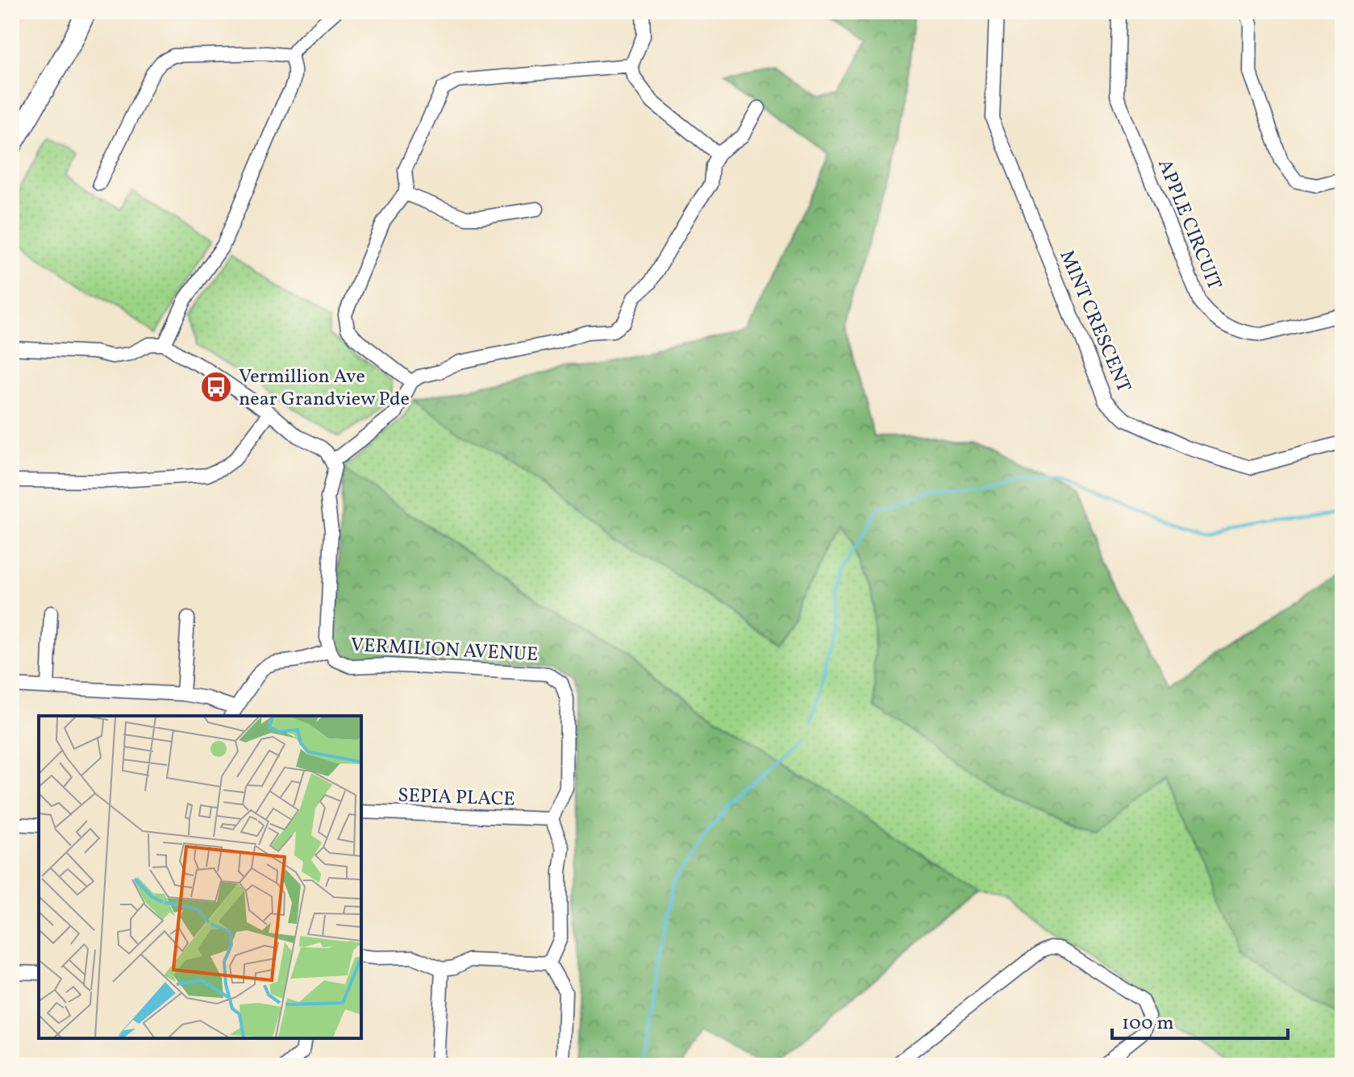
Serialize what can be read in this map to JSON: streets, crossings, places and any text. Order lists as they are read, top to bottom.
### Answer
{
  "streets": {
    "street": [
      "APPLE CIRCUIT",
      "MINT CRESCENT",
      "VERMILION AVENUE",
      "SEPIA PLACE"
    ]
  },
  "crossings": [
    ["VERMILION AVENUE", "SEPIA PLACE"]
  ],
  "places": {
    "bus stop": ["Vermillion Ave near Grandview Pde"]
  },
  "scale_bar": "100 m"
}
